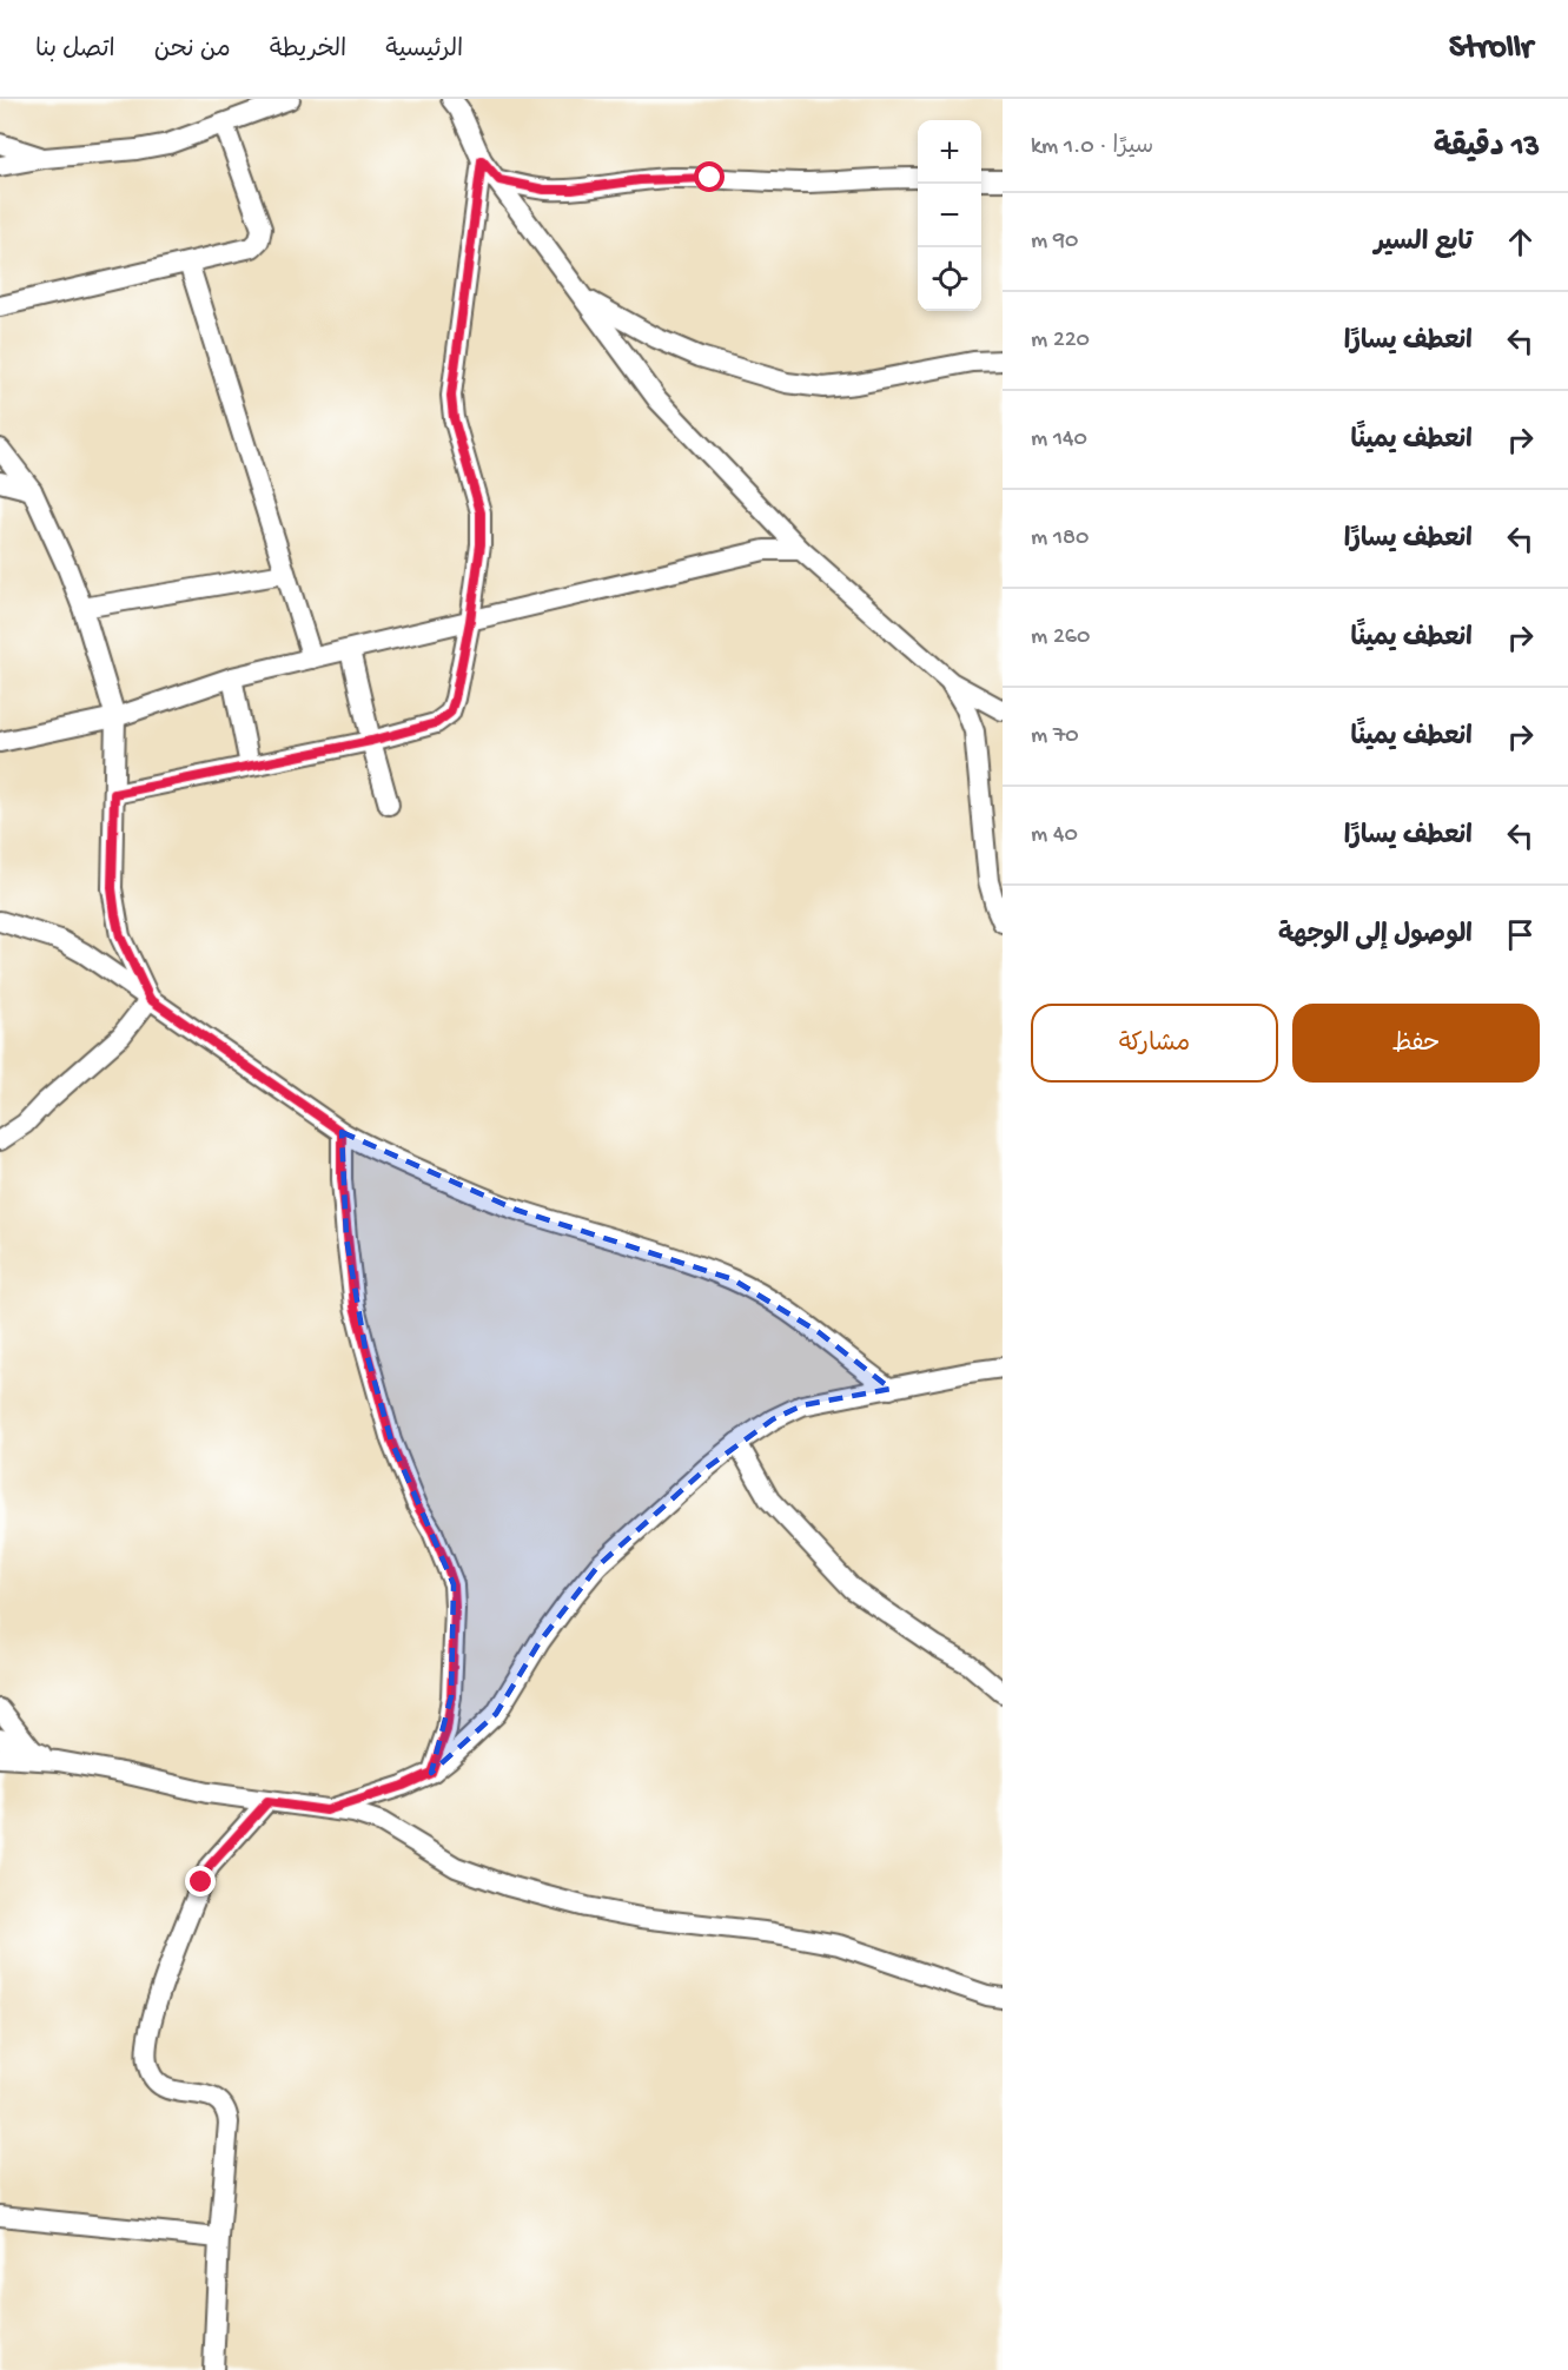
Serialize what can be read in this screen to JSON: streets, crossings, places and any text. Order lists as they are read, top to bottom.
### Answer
{
  "page": {
    "header": "Strollr",
    "nav": [
      "الرئيسية",
      "الخريطة",
      "من نحن",
      "اتصل بنا"
    ],
    "heading": ["13 دقيقة", "سيرًا · 1.0 km"],
    "map_buttons": ["+", "−"],
    "list": [
      ["تابع السير", "90 m"],
      ["انعطف يسارًا", "220 m"],
      ["انعطف يمينًا", "140 m"],
      ["انعطف يسارًا", "180 m"],
      ["انعطف يمينًا", "260 m"],
      ["انعطف يمينًا", "70 m"],
      ["انعطف يسارًا", "40 m"],
      "الوصول إلى الوجهة"
    ],
    "buttons": ["حفظ", "مشاركة"]
  }
}
